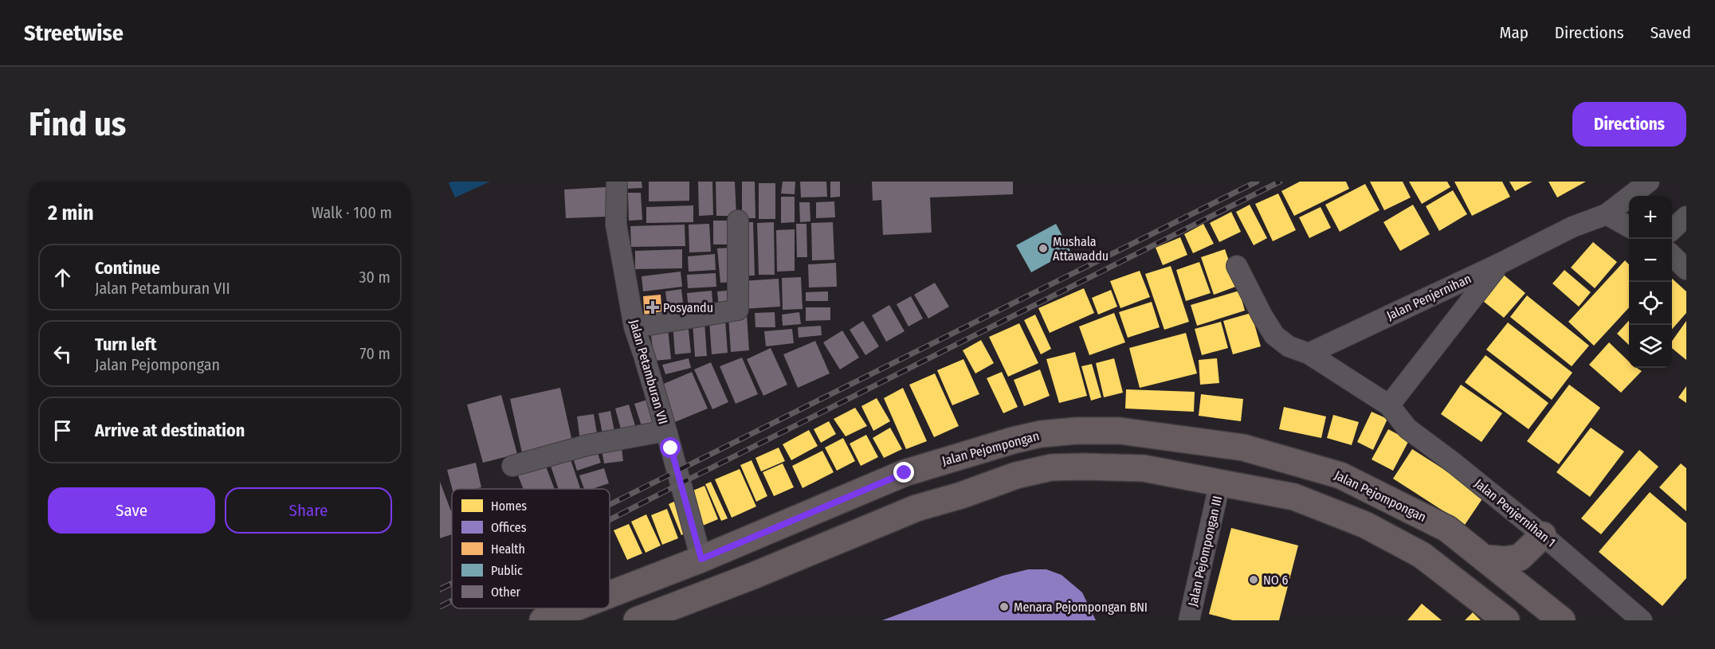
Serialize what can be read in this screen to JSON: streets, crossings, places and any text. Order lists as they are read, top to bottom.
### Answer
{
  "streets": {
    "main road": ["Jalan Pejompongan"],
    "street": [
      "Jalan Penjernihan",
      "Jalan Petamburan VII",
      "Jalan Penjernihan 1",
      "Jalan Pejompongan III"
    ]
  },
  "crossings": [
    ["Jalan Penjernihan", "Jalan Penjernihan 1"],
    ["Jalan Petamburan VII", "Jalan Pejompongan"]
  ],
  "places": {
    "other": ["Mushala Attawaddu", "NO 6", "Menara Pejompongan BNI"],
    "health": ["Posyandu"]
  },
  "legend": [
    "Homes",
    "Offices",
    "Health",
    "Public",
    "Other"
  ],
  "page": {
    "header": "Streetwise",
    "nav": ["Map", "Directions", "Saved"],
    "buttons": [
      "Directions",
      ["Save", "Share"]
    ],
    "title": "Find us",
    "heading": ["2 min", "Walk · 100 m"],
    "map_buttons": ["+", "−"],
    "list": [
      ["Continue", "Jalan Petamburan VII", "30 m"],
      ["Turn left", "Jalan Pejompongan", "70 m"],
      "Arrive at destination"
    ]
  }
}
